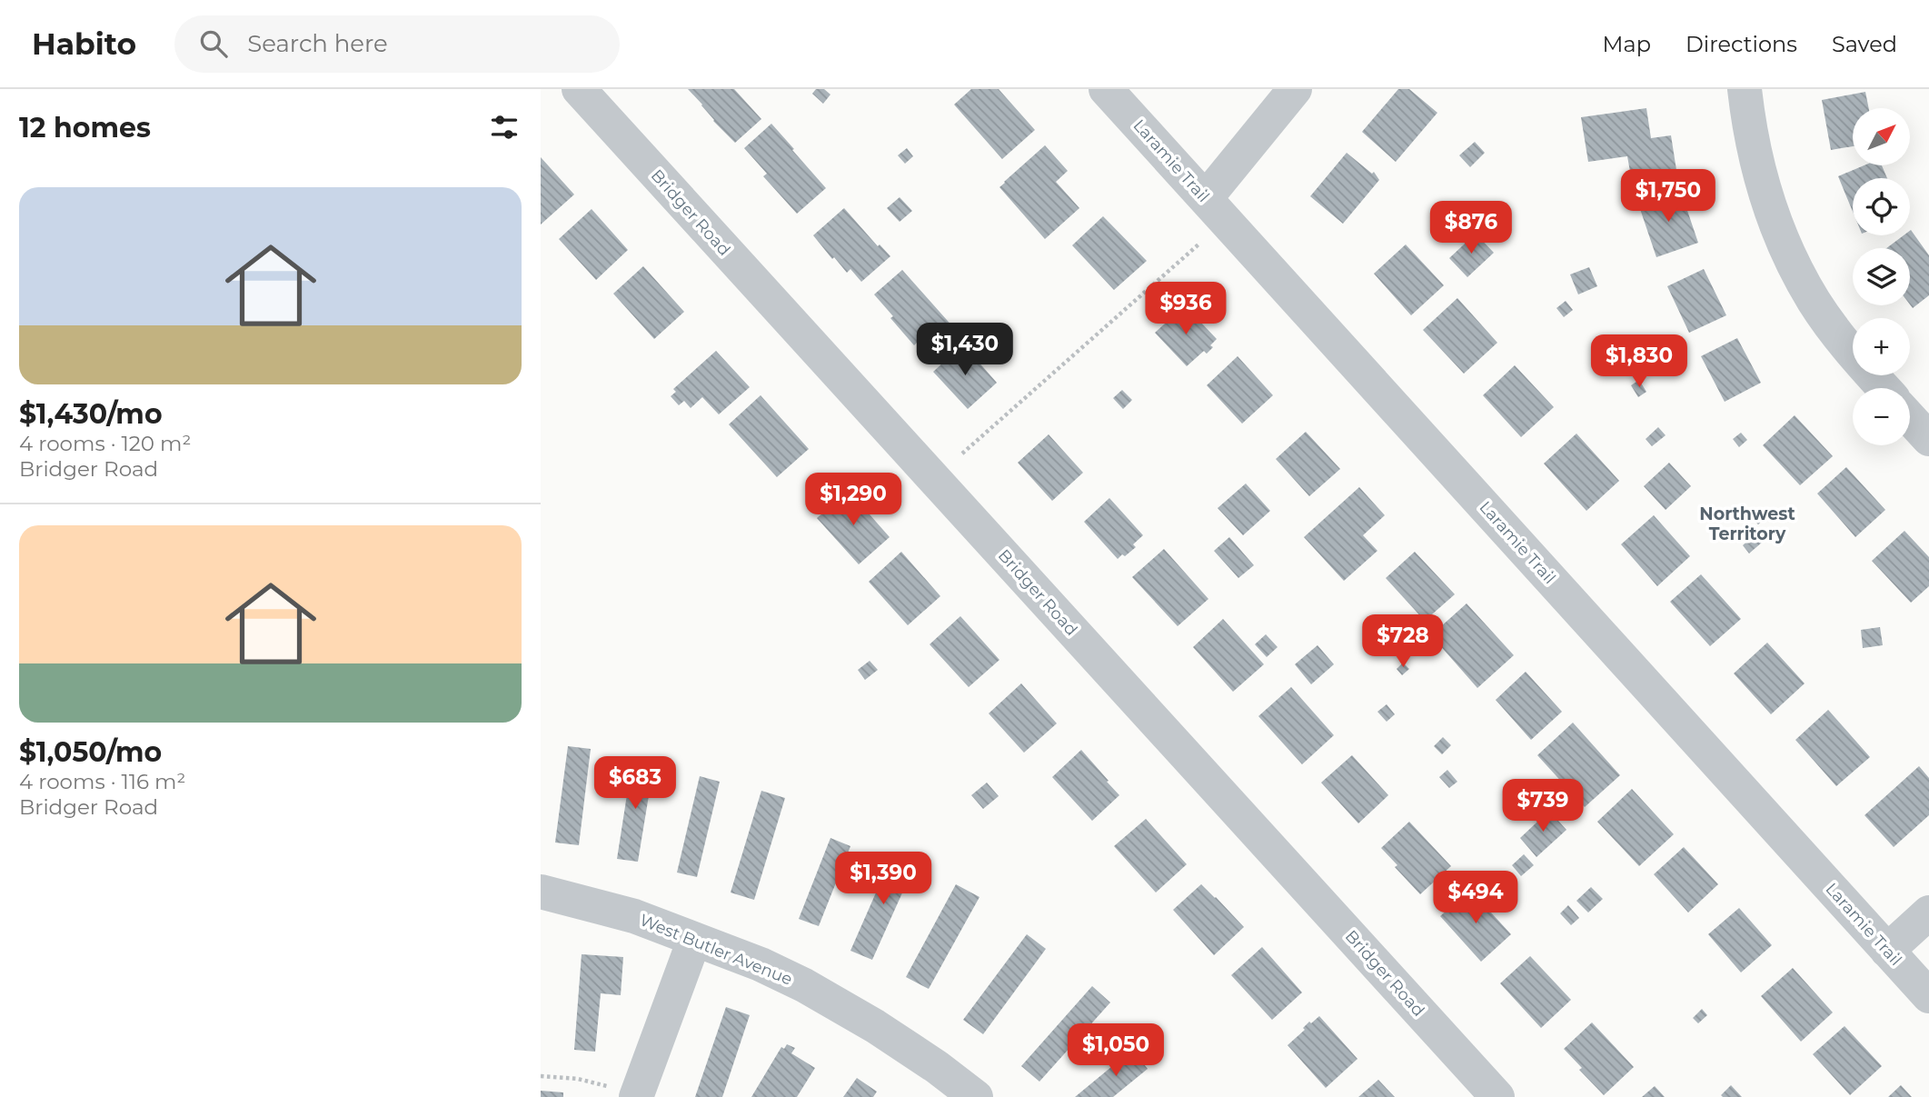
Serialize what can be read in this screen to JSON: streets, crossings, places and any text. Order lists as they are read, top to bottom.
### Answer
{
  "streets": {
    "street": ["Laramie Trail", "Bridger Road", "West Butler Avenue"]
  },
  "districts": ["Northwest Territory"],
  "north": "top right",
  "page": {
    "header": "Habito",
    "search": "Search here",
    "nav": ["Map", "Directions", "Saved"],
    "heading": "12 homes",
    "map_buttons": ["+", "−"],
    "list": [
      {
        "name": "$1,430/mo",
        "note": "4 rooms · 120 m² · Bridger Road"
      },
      {
        "name": "$1,050/mo",
        "note": "4 rooms · 116 m² · Bridger Road"
      }
    ],
    "price": [
      "$1,750",
      "$876",
      "$936",
      "$1,430",
      "$1,830",
      "$1,290",
      "$728",
      "$683",
      "$739",
      "$1,390",
      "$494",
      "$1,050"
    ]
  }
}
